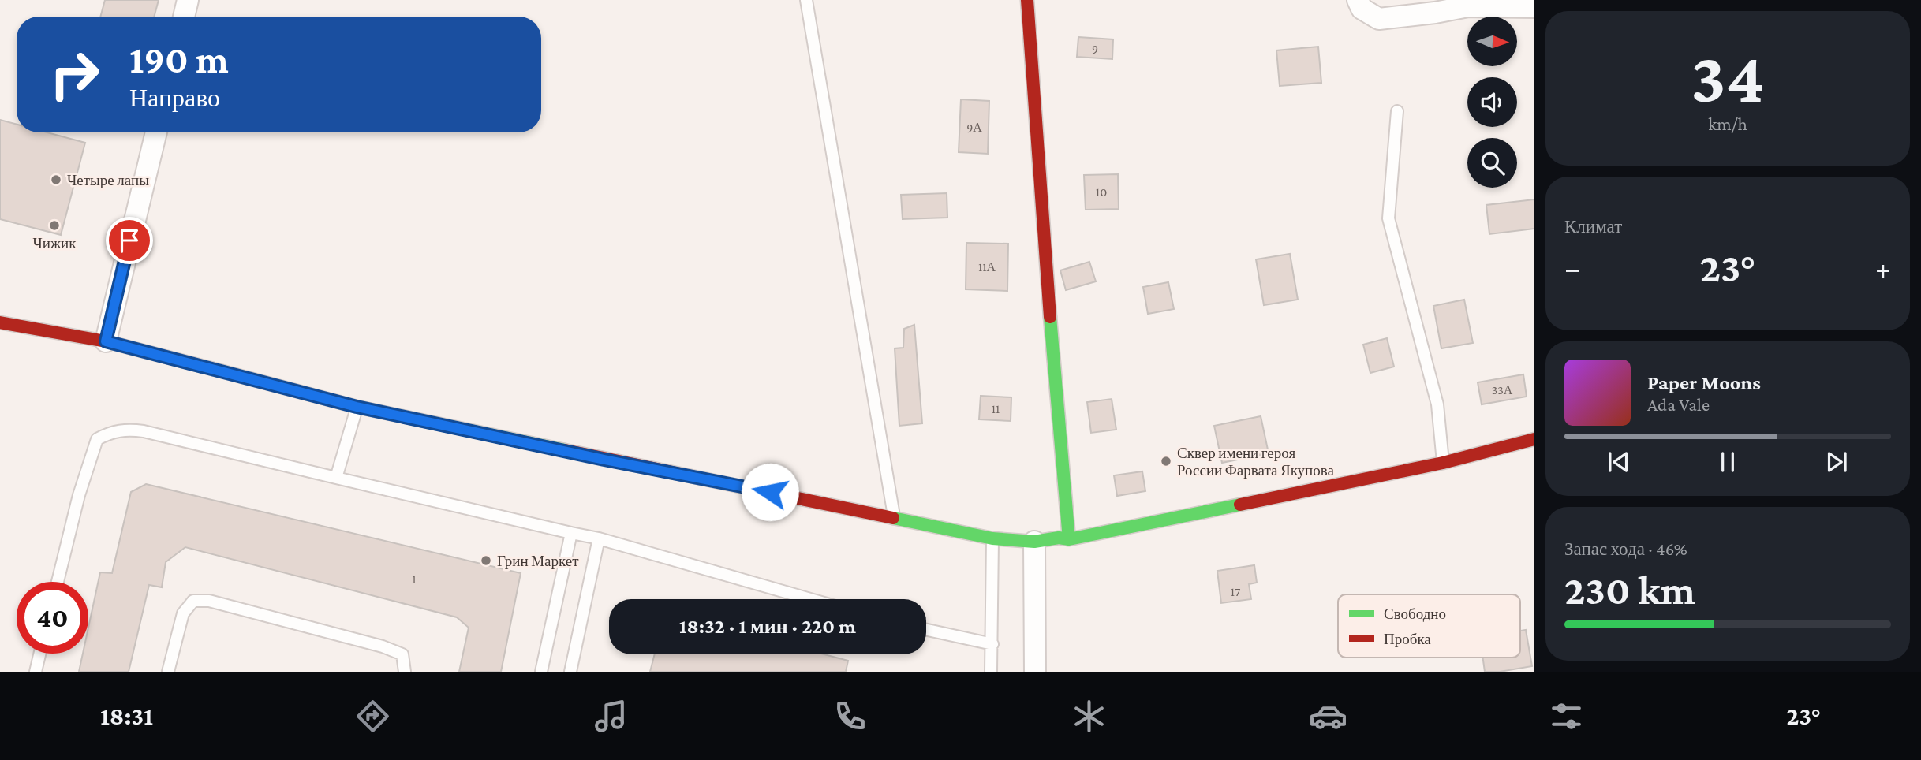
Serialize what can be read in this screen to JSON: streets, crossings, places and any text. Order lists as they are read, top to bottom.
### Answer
{
  "places": [
    "Четыре лапы",
    "Чижик",
    "Сквер имени героя России Фарвата Якупова",
    "Грин Маркет"
  ],
  "house_numbers": [
    "9",
    "9А",
    "10",
    "11А",
    "33А",
    "11",
    "1",
    "17"
  ],
  "legend": ["Свободно", "Пробка"],
  "north": "right",
  "page": {
    "tile": [
      ["34", "km/h"],
      "Климат",
      ["Запас хода · 46%", "230 km"]
    ],
    "turn": ["190 m", "Направо"],
    "heat": ["−", "23°", "+"],
    "song": ["Paper Moons", "Ada Vale"],
    "limit": "40",
    "trip": "18:32 · 1 мин · 220 m",
    "tabs": ["18:31", "23°"]
  }
}
